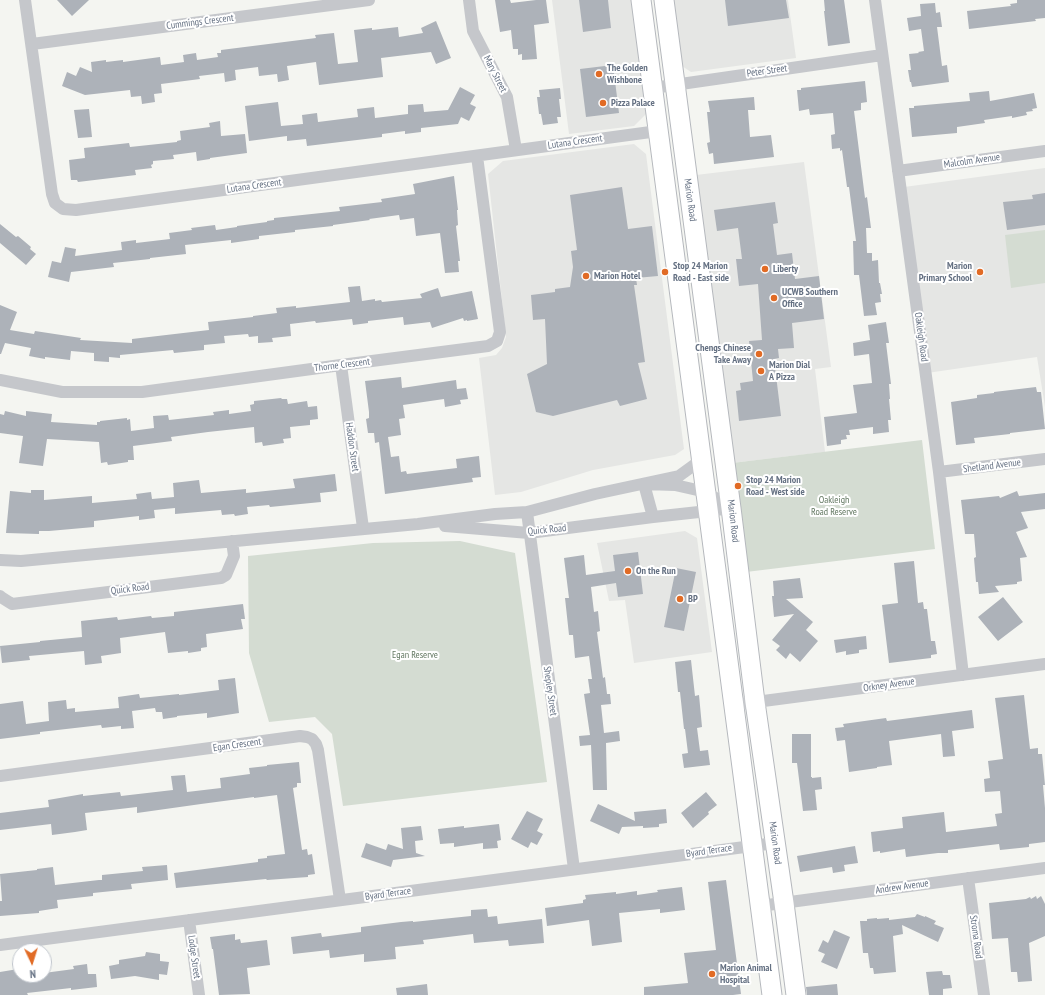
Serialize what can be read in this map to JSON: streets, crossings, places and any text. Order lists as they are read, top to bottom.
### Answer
{
  "streets": {
    "main road": ["Marion Road"],
    "street": [
      "Cummings Crescent",
      "Peter Street",
      "Mary Street",
      "Lutana Crescent",
      "Malcolm Avenue",
      "Oakleigh Road",
      "Thorne Crescent",
      "Haddon Street",
      "Shetland Avenue",
      "Quick Road",
      "Orkney Avenue",
      "Shepley Street",
      "Egan Crescent",
      "Byard Terrace",
      "Andrew Avenue",
      "Stroma Road",
      "Lodge Street"
    ]
  },
  "crossings": [
    ["Cummings Crescent", "Lutana Crescent"],
    ["Peter Street", "Marion Road"],
    ["Peter Street", "Oakleigh Road"],
    ["Mary Street", "Lutana Crescent"],
    ["Lutana Crescent", "Thorne Crescent"],
    ["Malcolm Avenue", "Oakleigh Road"],
    ["Marion Road", "Quick Road"],
    ["Marion Road", "Orkney Avenue"],
    ["Marion Road", "Byard Terrace"],
    ["Marion Road", "Andrew Avenue"],
    ["Oakleigh Road", "Shetland Avenue"],
    ["Oakleigh Road", "Orkney Avenue"],
    ["Thorne Crescent", "Haddon Street"],
    ["Haddon Street", "Quick Road"],
    ["Quick Road", "Shepley Street"],
    ["Shepley Street", "Byard Terrace"],
    ["Egan Crescent", "Byard Terrace"],
    ["Byard Terrace", "Lodge Street"],
    ["Andrew Avenue", "Stroma Road"]
  ],
  "parks": ["Oakleigh Road Reserve", "Egan Reserve"],
  "places": [
    "The Golden Wishbone",
    "Pizza Palace",
    "Liberty",
    "Stop 24 Marion Road - East side",
    "Marion Primary School",
    "Marion Hotel",
    "UCWB Southern Office",
    "Chengs Chinese Take Away",
    "Marion Dial A Pizza",
    "Stop 24 Marion Road - West side",
    "On the Run",
    "BP",
    "Marion Animal Hospital"
  ],
  "north": "bottom"
}
